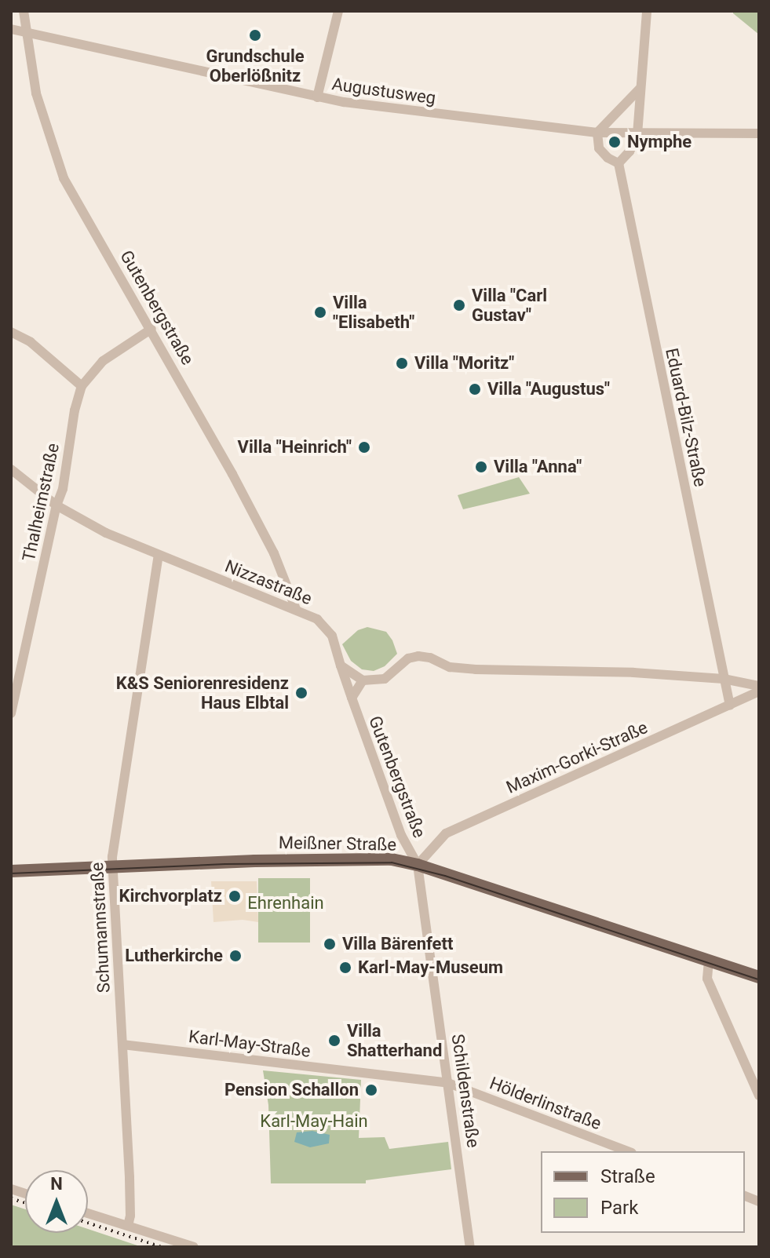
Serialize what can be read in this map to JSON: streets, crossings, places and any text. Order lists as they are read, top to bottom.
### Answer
{
  "streets": {
    "main road": ["Meißner Straße"],
    "street": [
      "Augustusweg",
      "Gutenbergstraße",
      "Eduard-Bilz-Straße",
      "Thalheimstraße",
      "Nizzastraße",
      "Maxim-Gorki-Straße",
      "Schumannstraße",
      "Karl-May-Straße",
      "Schildenstraße",
      "Hölderlinstraße"
    ]
  },
  "crossings": [
    ["Augustusweg", "Gutenbergstraße"],
    ["Gutenbergstraße", "Thalheimstraße"],
    ["Gutenbergstraße", "Nizzastraße"],
    ["Gutenbergstraße", "Maxim-Gorki-Straße"],
    ["Gutenbergstraße", "Meißner Straße"],
    ["Gutenbergstraße", "Schildenstraße"],
    ["Eduard-Bilz-Straße", "Maxim-Gorki-Straße"],
    ["Thalheimstraße", "Nizzastraße"],
    ["Nizzastraße", "Schumannstraße"],
    ["Maxim-Gorki-Straße", "Meißner Straße"],
    ["Maxim-Gorki-Straße", "Schildenstraße"],
    ["Meißner Straße", "Schumannstraße"],
    ["Meißner Straße", "Schildenstraße"],
    ["Schumannstraße", "Karl-May-Straße"],
    ["Karl-May-Straße", "Schildenstraße"],
    ["Karl-May-Straße", "Hölderlinstraße"],
    ["Schildenstraße", "Hölderlinstraße"]
  ],
  "parks": ["Ehrenhain", "Karl-May-Hain"],
  "places": [
    "Grundschule Oberlößnitz",
    "Nymphe",
    "Villa \"Carl Gustav\"",
    "Villa \"Elisabeth\"",
    "Villa \"Moritz\"",
    "Villa \"Augustus\"",
    "Villa \"Heinrich\"",
    "Villa \"Anna\"",
    "K&S Seniorenresidenz Haus Elbtal",
    "Kirchvorplatz",
    "Villa Bärenfett",
    "Lutherkirche",
    "Karl-May-Museum",
    "Villa Shatterhand",
    "Pension Schallon"
  ],
  "legend": ["Straße", "Park"],
  "north": "top"
}
